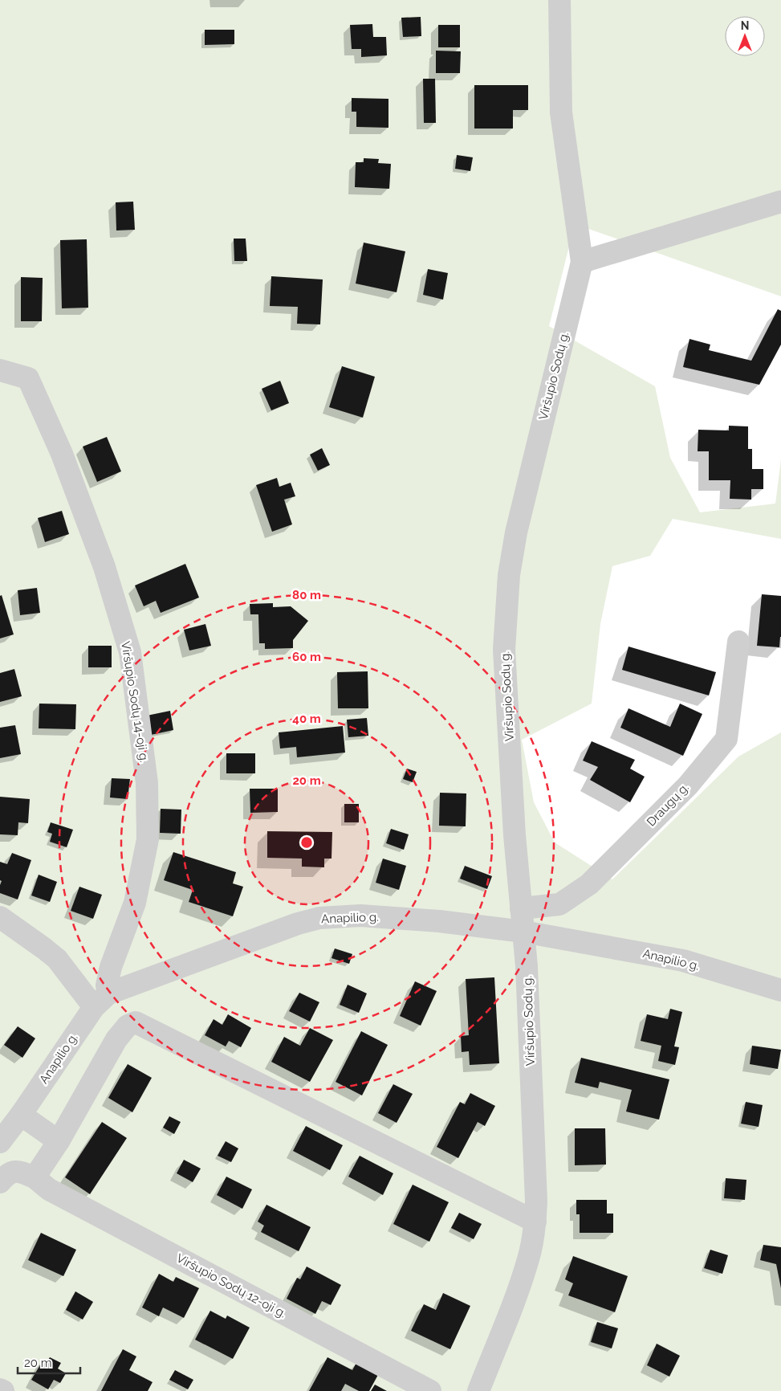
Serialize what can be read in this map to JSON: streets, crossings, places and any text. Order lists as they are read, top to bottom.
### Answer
{
  "streets": {
    "street": [
      "Viršupio Sodų g.",
      "Viršupio Sodų 14-oji g.",
      "Draugų g.",
      "Anapilio g.",
      "Viršupio Sodų 12-oji g."
    ]
  },
  "crossings": [
    ["Viršupio Sodų g.", "Draugų g."],
    ["Viršupio Sodų g.", "Anapilio g."],
    ["Viršupio Sodų 14-oji g.", "Anapilio g."]
  ],
  "scale_bar": "20 m",
  "north": "top",
  "rings": [
    "80 m",
    "60 m",
    "40 m",
    "20 m"
  ]
}
